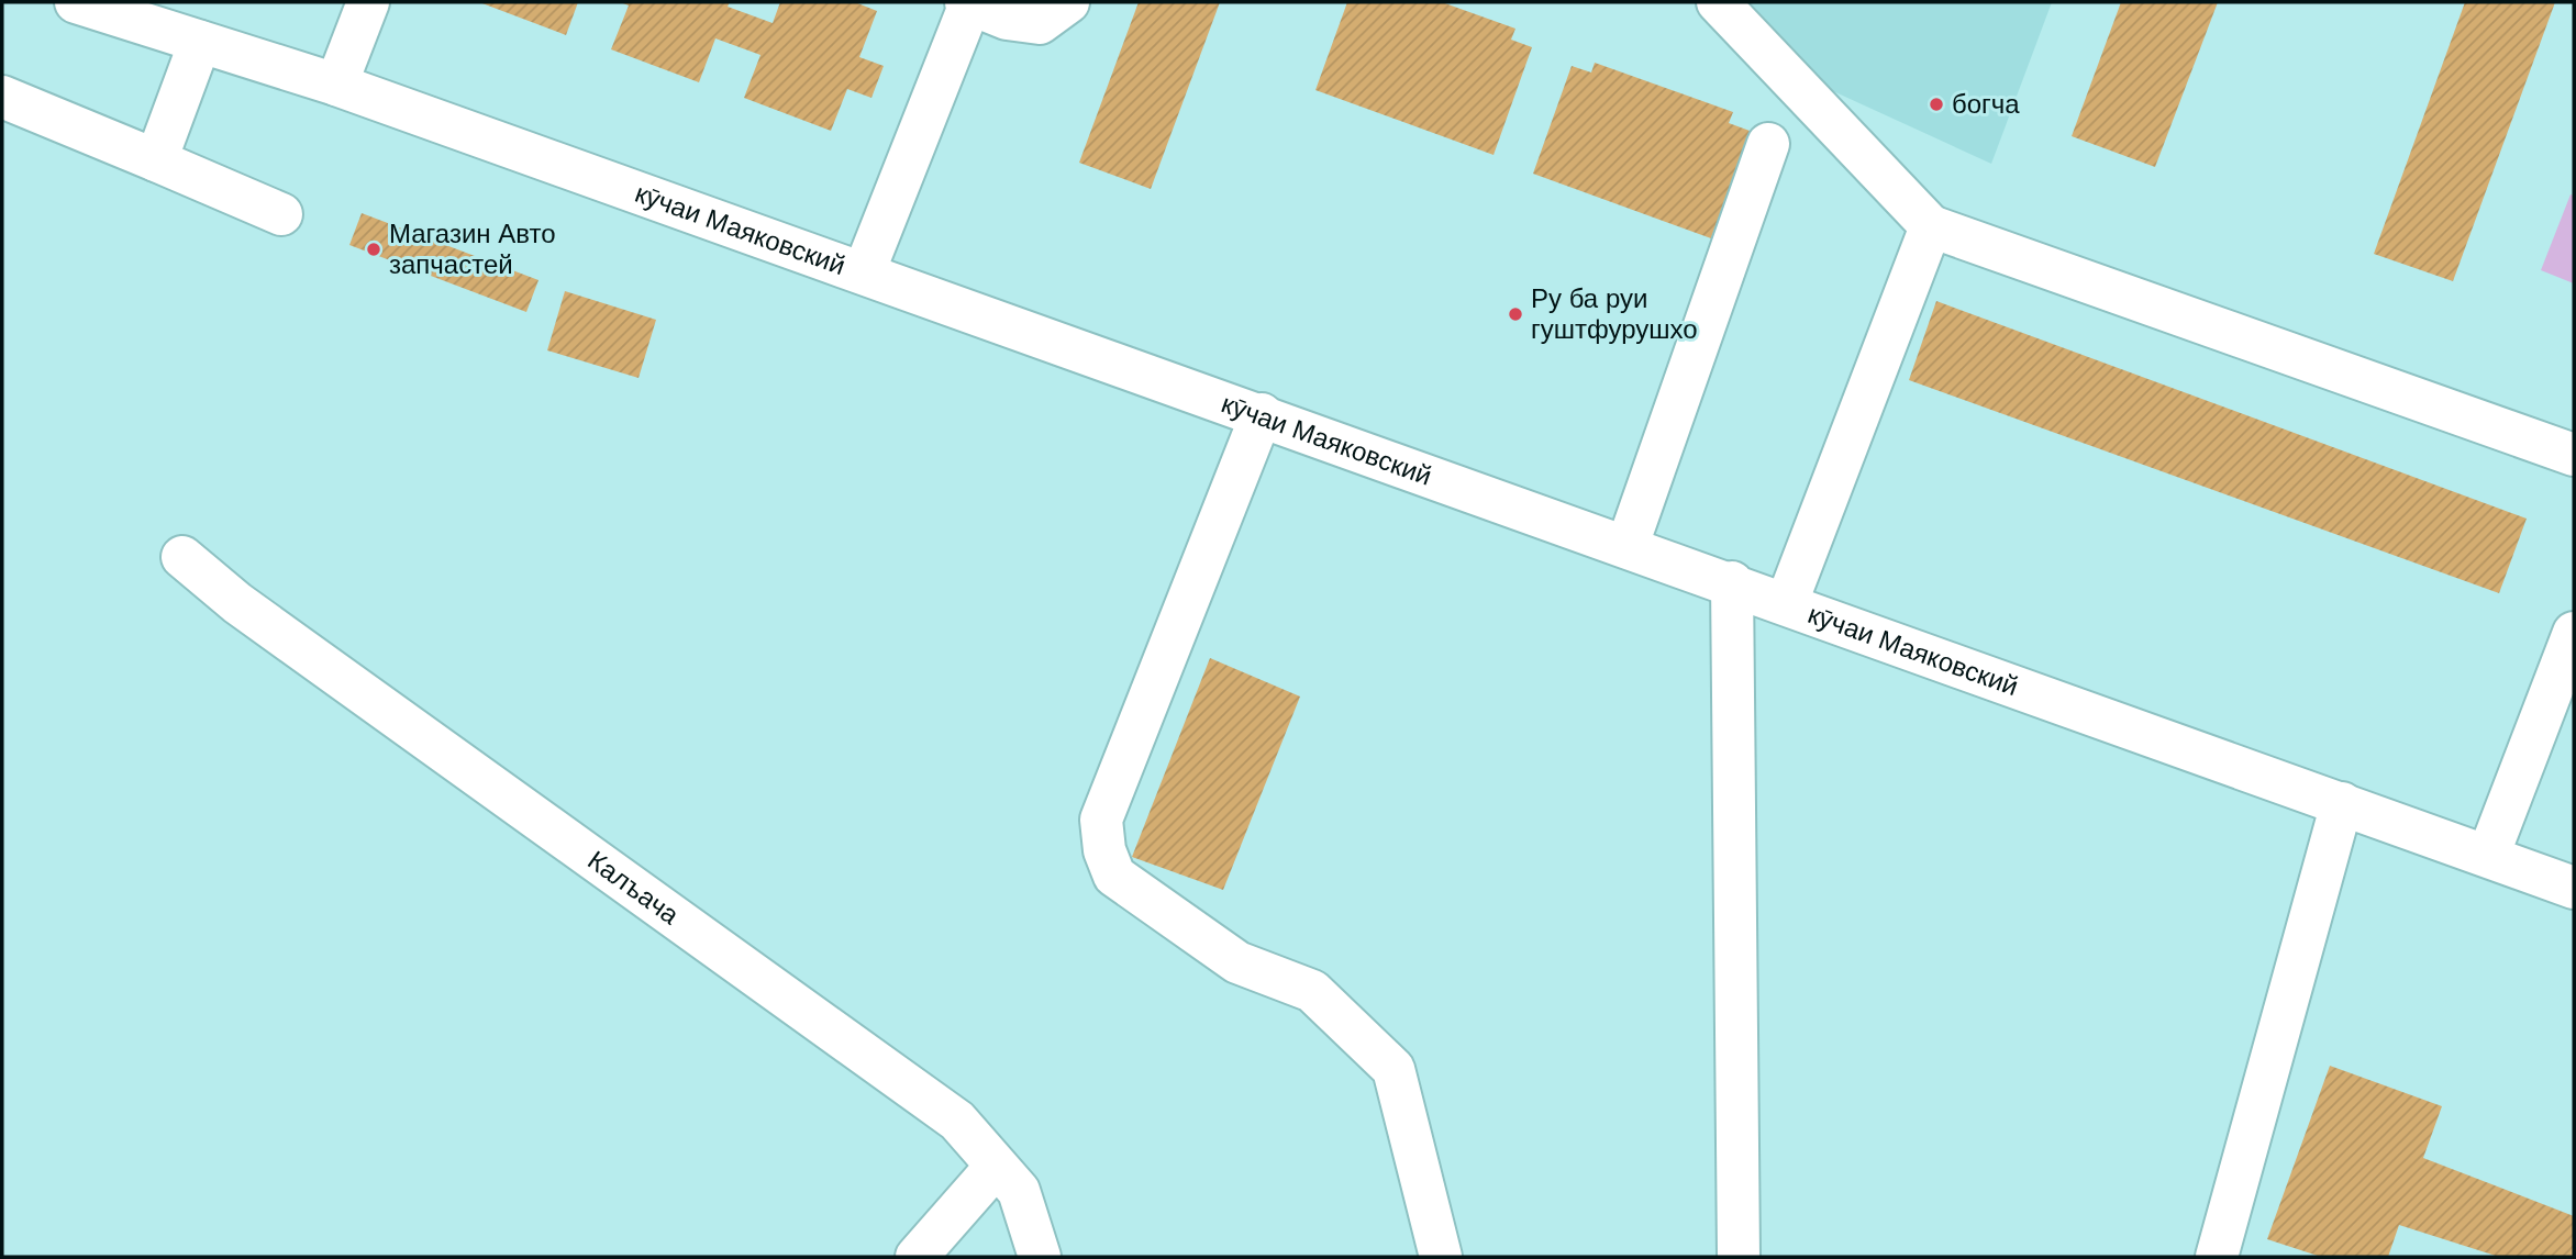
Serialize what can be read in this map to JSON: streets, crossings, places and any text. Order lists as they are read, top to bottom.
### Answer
{
  "streets": {
    "street": ["кӯчаи Маяковский", "Калъача"]
  },
  "places": ["богча", "Магазин Авто запчастей", "Ру ба руи гуштфурушхо"]
}
